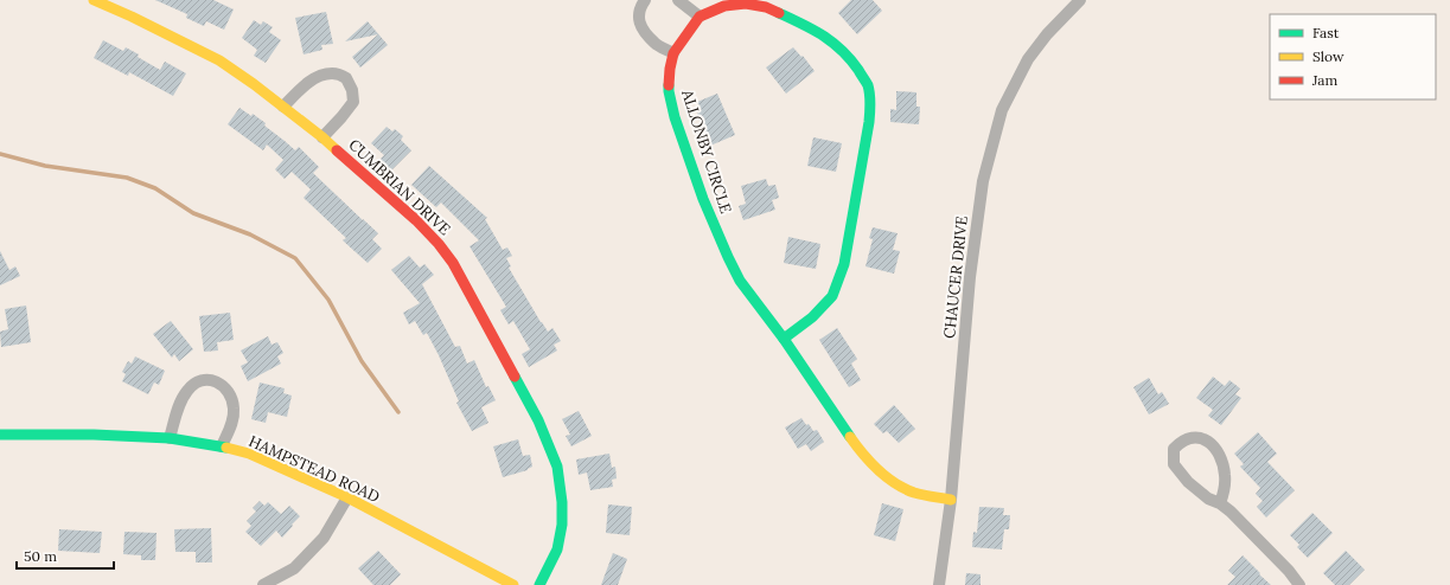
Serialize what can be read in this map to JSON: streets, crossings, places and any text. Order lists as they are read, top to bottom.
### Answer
{
  "streets": {
    "street": [
      "ALLONBY CIRCLE",
      "CUMBRIAN DRIVE",
      "CHAUCER DRIVE",
      "HAMPSTEAD ROAD"
    ]
  },
  "crossings": [
    ["ALLONBY CIRCLE", "CHAUCER DRIVE"]
  ],
  "legend": ["Fast", "Slow", "Jam"],
  "scale_bar": "50 m"
}
